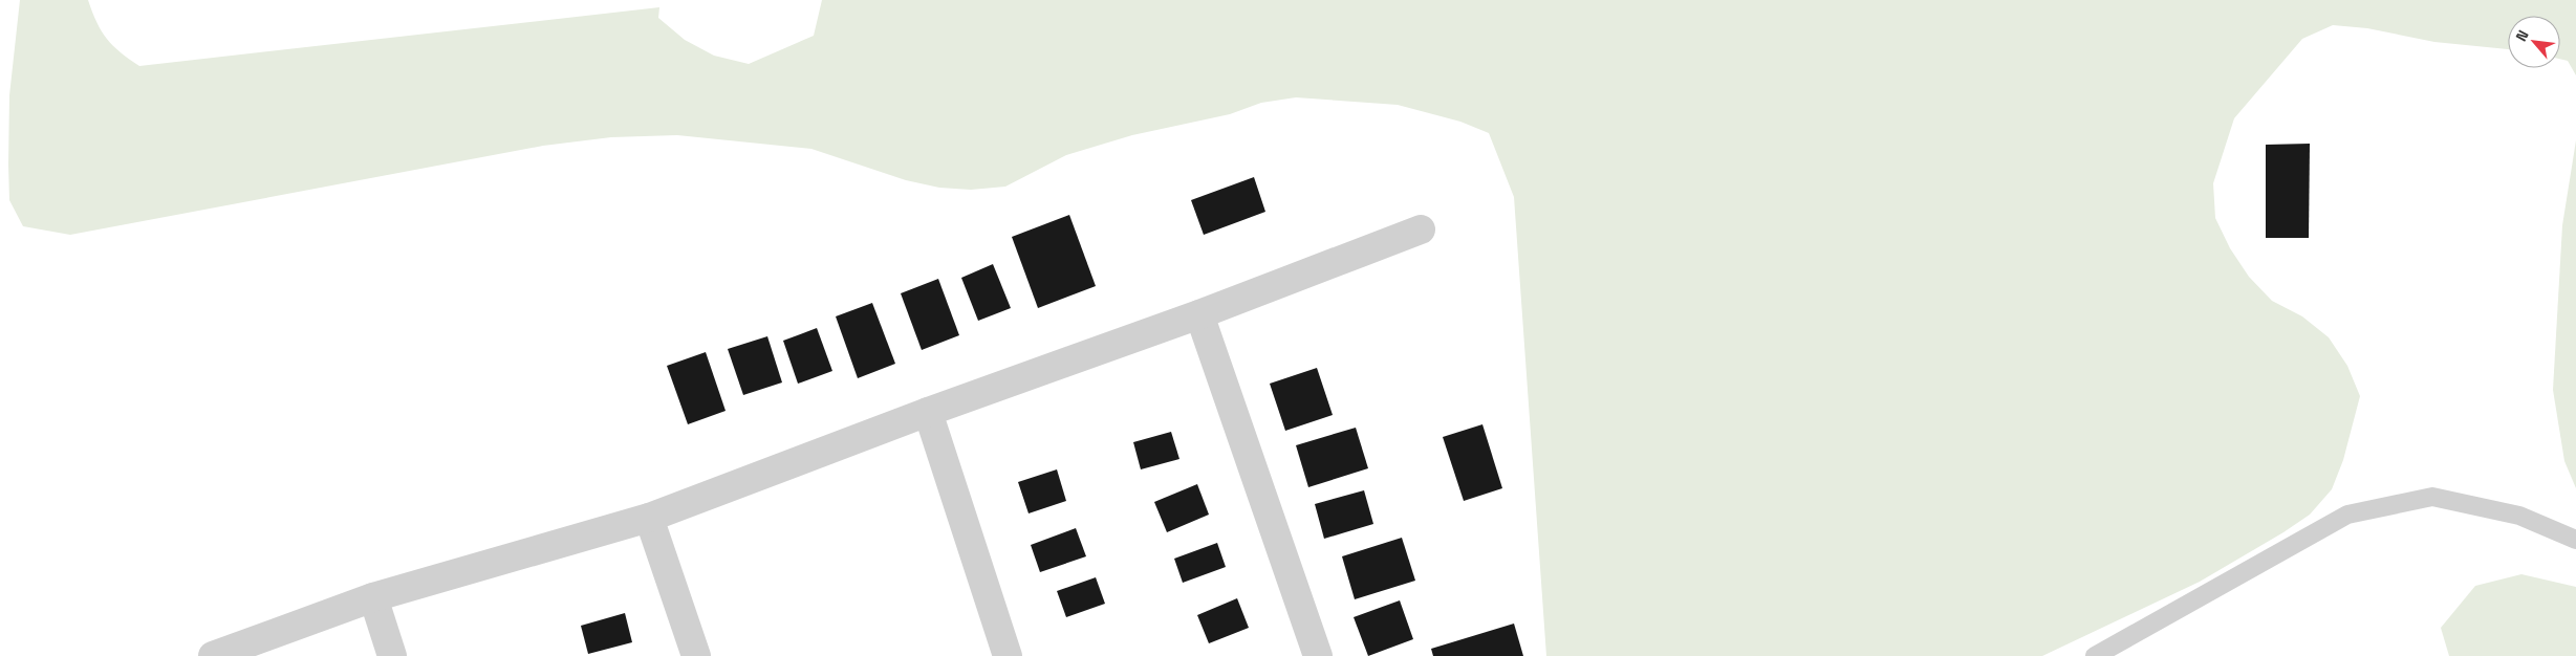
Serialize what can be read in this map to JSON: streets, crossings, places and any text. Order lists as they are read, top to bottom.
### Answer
{
  "north": "top left"
}
